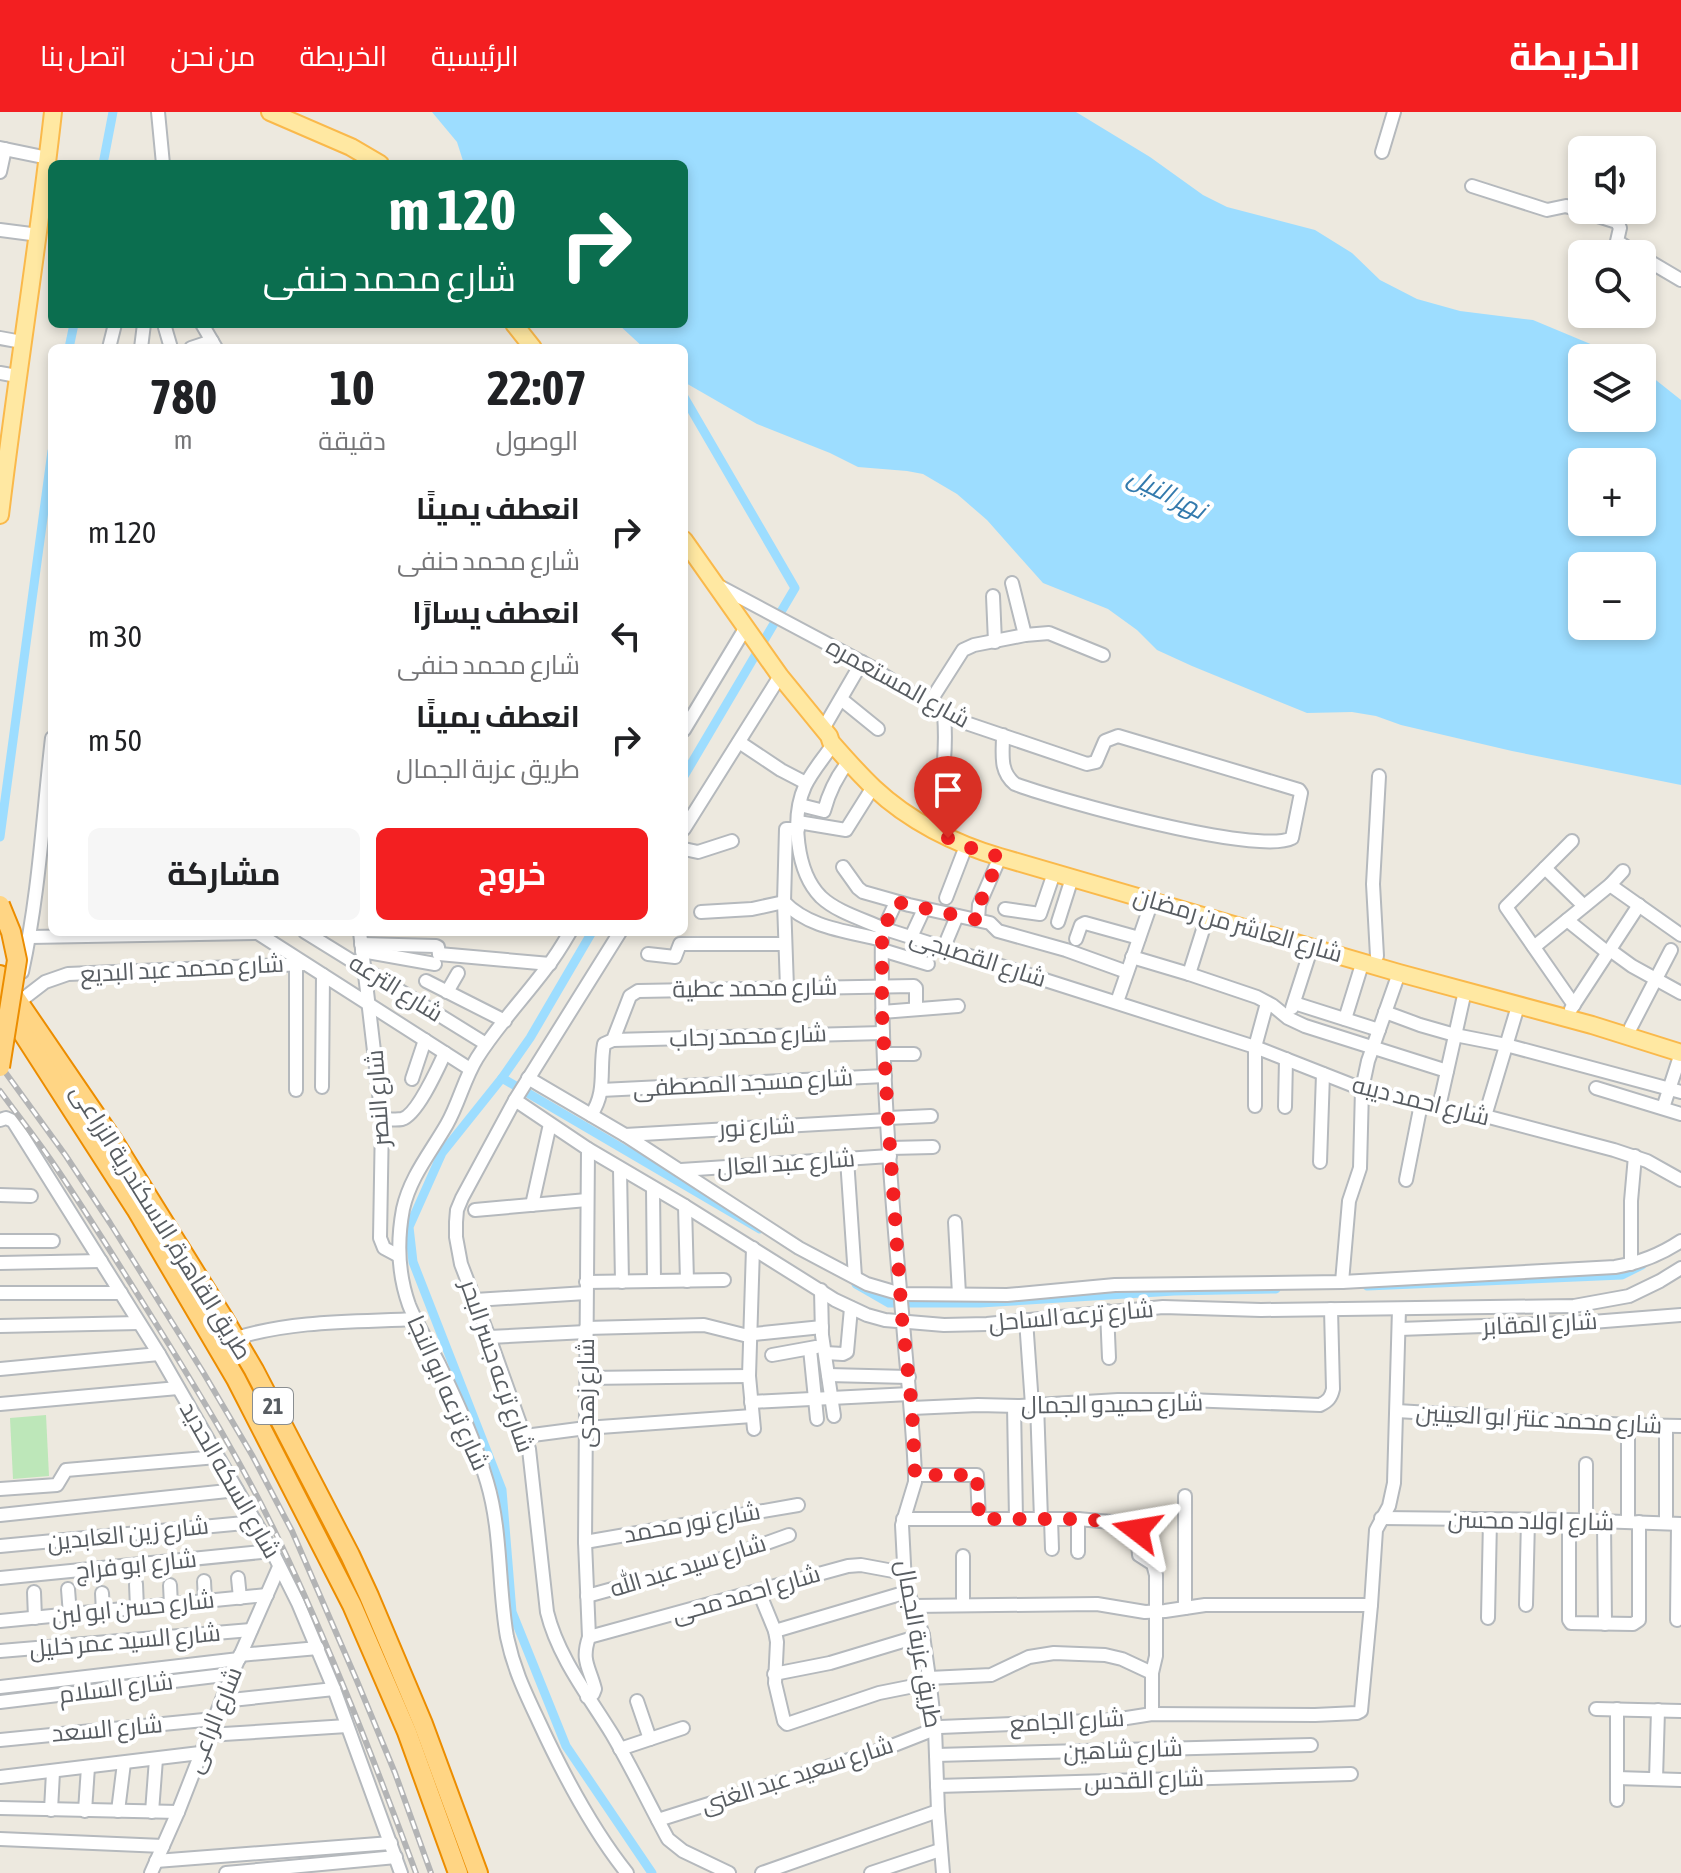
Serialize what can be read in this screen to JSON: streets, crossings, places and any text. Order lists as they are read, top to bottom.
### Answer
{
  "streets": {
    "highway": ["طريق القاهرة, الاسكندرية الزراعى", "21"],
    "main road": ["شارع العاشر من رمضان"],
    "street": [
      "شارع المستعمره",
      "شارع القصبجى",
      "شارع محمد عبد البديع",
      "شارع الترعه",
      "شارع محمد عطية",
      "شارع محمد رحاب",
      "شارع مسجد المصطفى",
      "شارع النصر",
      "شارع احمد ديبه",
      "شارع نور",
      "شارع عبد العال",
      "شارع ترعه الساحل",
      "شارع المقابر",
      "شارع ترعه جسر البحر",
      "شارع ترعه ابو النجا",
      "شارع زهدى",
      "شارع حميدو الجمال",
      "شارع محمد عنتر ابو العينين",
      "شارع السكه الحديد",
      "شارع اولاد محسن",
      "شارع نور محمد",
      "شارع زين العابدين",
      "شارع ابو فراج",
      "شارع سيد عبد الله",
      "شارع احمد محى",
      "شارع حسن ابو لبن",
      "شارع السيد عمر خليل",
      "طريق عزبة الجمال",
      "شارع السلام",
      "شارع الراعى",
      "شارع الجامع",
      "شارع السعد",
      "شارع شاهين",
      "شارع سعيد عبد الغنى",
      "شارع القدس"
    ]
  },
  "crossings": [
    ["شارع المستعمره", "شارع العاشر من رمضان"],
    ["شارع المستعمره", "شارع القصبجى"],
    ["شارع العاشر من رمضان", "شارع القصبجى"],
    ["شارع القصبجى", "شارع احمد ديبه"],
    ["شارع القصبجى", "طريق عزبة الجمال"],
    ["شارع محمد عبد البديع", "طريق القاهرة, الاسكندرية الزراعى"],
    ["شارع الترعه", "شارع النصر"],
    ["شارع الترعه", "شارع ترعه ابو النجا"],
    ["شارع محمد عطية", "شارع محمد رحاب"],
    ["شارع محمد عطية", "طريق عزبة الجمال"],
    ["شارع محمد رحاب", "طريق عزبة الجمال"],
    ["شارع مسجد المصطفى", "طريق عزبة الجمال"],
    ["شارع النصر", "شارع ترعه ابو النجا"],
    ["شارع نور", "شارع ترعه الساحل"],
    ["شارع نور", "طريق عزبة الجمال"],
    ["شارع عبد العال", "شارع ترعه الساحل"],
    ["شارع عبد العال", "طريق عزبة الجمال"],
    ["شارع ترعه الساحل", "شارع ترعه جسر البحر"],
    ["شارع ترعه الساحل", "شارع زهدى"],
    ["شارع ترعه الساحل", "شارع حميدو الجمال"],
    ["شارع ترعه الساحل", "طريق عزبة الجمال"],
    ["شارع ترعه جسر البحر", "شارع زهدى"],
    ["شارع ترعه جسر البحر", "شارع حميدو الجمال"],
    ["شارع ترعه جسر البحر", "شارع سعيد عبد الغنى"],
    ["شارع زهدى", "شارع حميدو الجمال"],
    ["شارع زهدى", "شارع نور محمد"],
    ["شارع زهدى", "شارع سيد عبد الله"],
    ["شارع زهدى", "شارع احمد محى"],
    ["شارع حميدو الجمال", "طريق عزبة الجمال"],
    ["شارع السكه الحديد", "شارع زين العابدين"],
    ["شارع السكه الحديد", "شارع ابو فراج"],
    ["شارع السكه الحديد", "شارع الراعى"],
    ["شارع احمد محى", "طريق عزبة الجمال"],
    ["شارع حسن ابو لبن", "شارع الراعى"],
    ["شارع السيد عمر خليل", "شارع الراعى"],
    ["طريق عزبة الجمال", "شارع الجامع"],
    ["طريق عزبة الجمال", "شارع شاهين"],
    ["طريق عزبة الجمال", "شارع سعيد عبد الغنى"],
    ["طريق عزبة الجمال", "شارع القدس"],
    ["شارع السلام", "شارع الراعى"],
    ["شارع الراعى", "شارع السعد"],
    ["شارع الجامع", "شارع سعيد عبد الغنى"]
  ],
  "water": ["نهر النيل"],
  "page": {
    "header": "الخريطة",
    "nav": [
      "الرئيسية",
      "الخريطة",
      "من نحن",
      "اتصل بنا"
    ],
    "map_buttons": ["+", "−"],
    "turn": ["120 m", "شارع محمد حنفى"],
    "eta": [
      "22:07",
      "الوصول",
      "10",
      "دقيقة",
      "780",
      "m"
    ],
    "list": [
      {
        "name": "انعطف يمينًا",
        "note": "شارع محمد حنفى",
        "value": "120 m"
      },
      {
        "name": "انعطف يسارًا",
        "note": "شارع محمد حنفى",
        "value": "30 m"
      },
      {
        "name": "انعطف يمينًا",
        "note": "طريق عزبة الجمال",
        "value": "50 m"
      }
    ],
    "buttons": ["خروج", "مشاركة"]
  }
}
